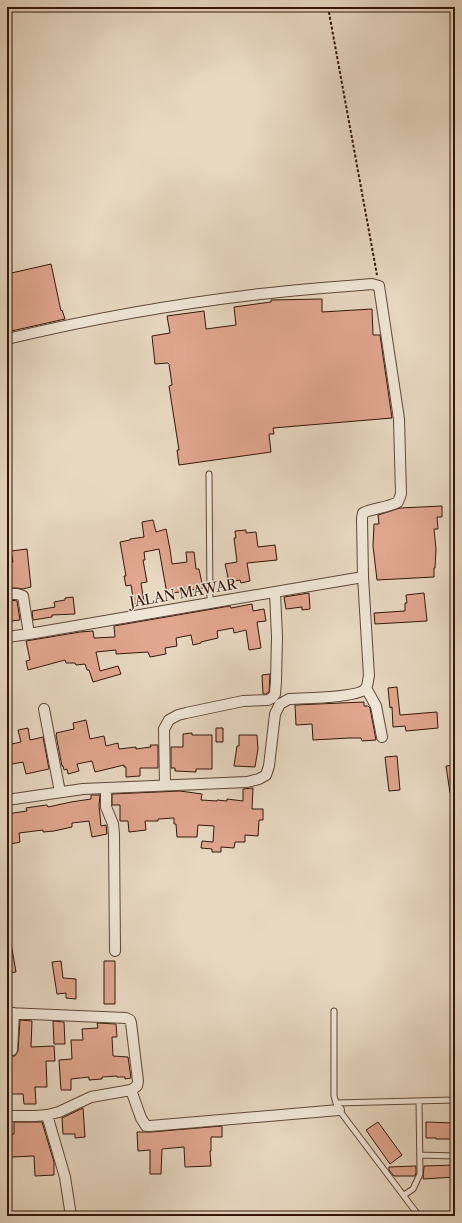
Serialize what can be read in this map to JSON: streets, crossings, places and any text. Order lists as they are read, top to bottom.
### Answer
{
  "streets": {
    "street": ["JALAN MAWAR"]
  }
}
